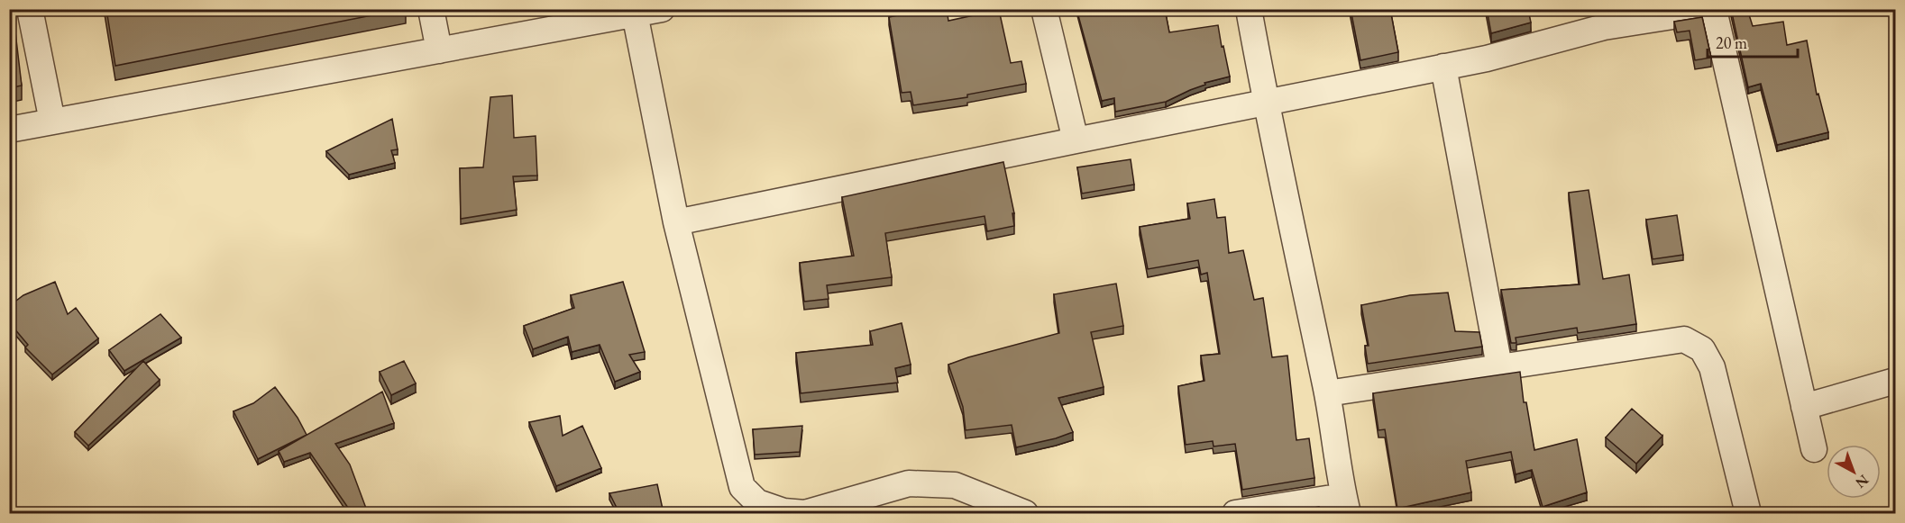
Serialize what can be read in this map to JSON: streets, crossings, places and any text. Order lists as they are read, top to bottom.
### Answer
{
  "scale_bar": "20 m",
  "north": "bottom right"
}
